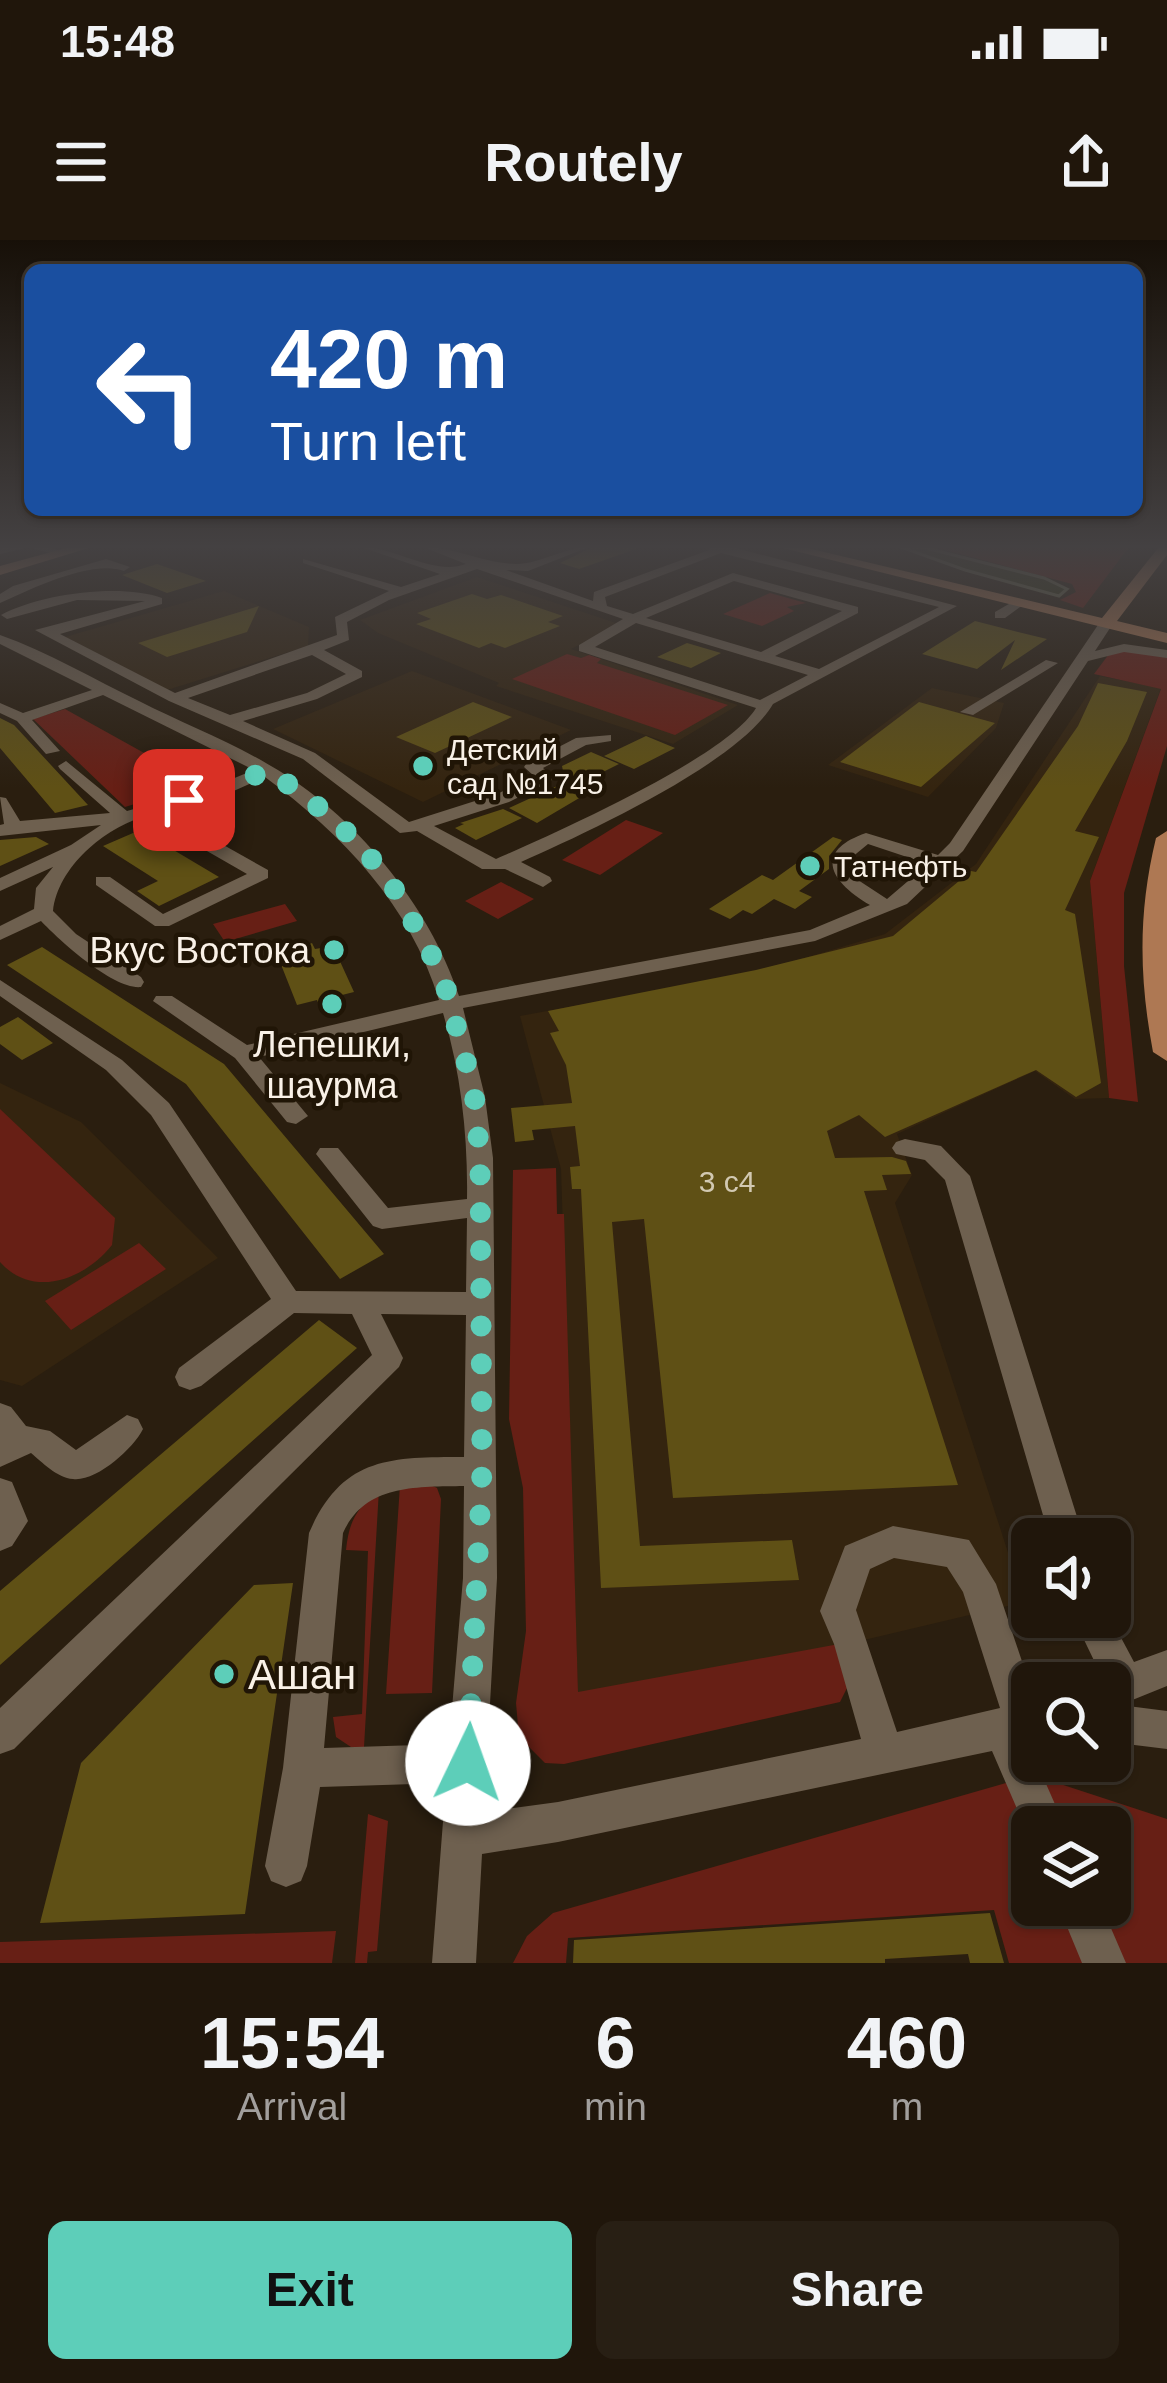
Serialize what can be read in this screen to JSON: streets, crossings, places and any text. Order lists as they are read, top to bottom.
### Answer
{
  "places": [
    "Детский сад №1745",
    "Татнефть",
    "Вкус Востока",
    "Лепешки, шаурма",
    "Ашан"
  ],
  "house_numbers": ["3 с4"],
  "page": {
    "status": "15:48",
    "header": "Routely",
    "turn": ["420 m", "Turn left"],
    "eta": [
      "15:54",
      "Arrival",
      "6",
      "min",
      "460",
      "m"
    ],
    "buttons": ["Exit", "Share"]
  }
}
